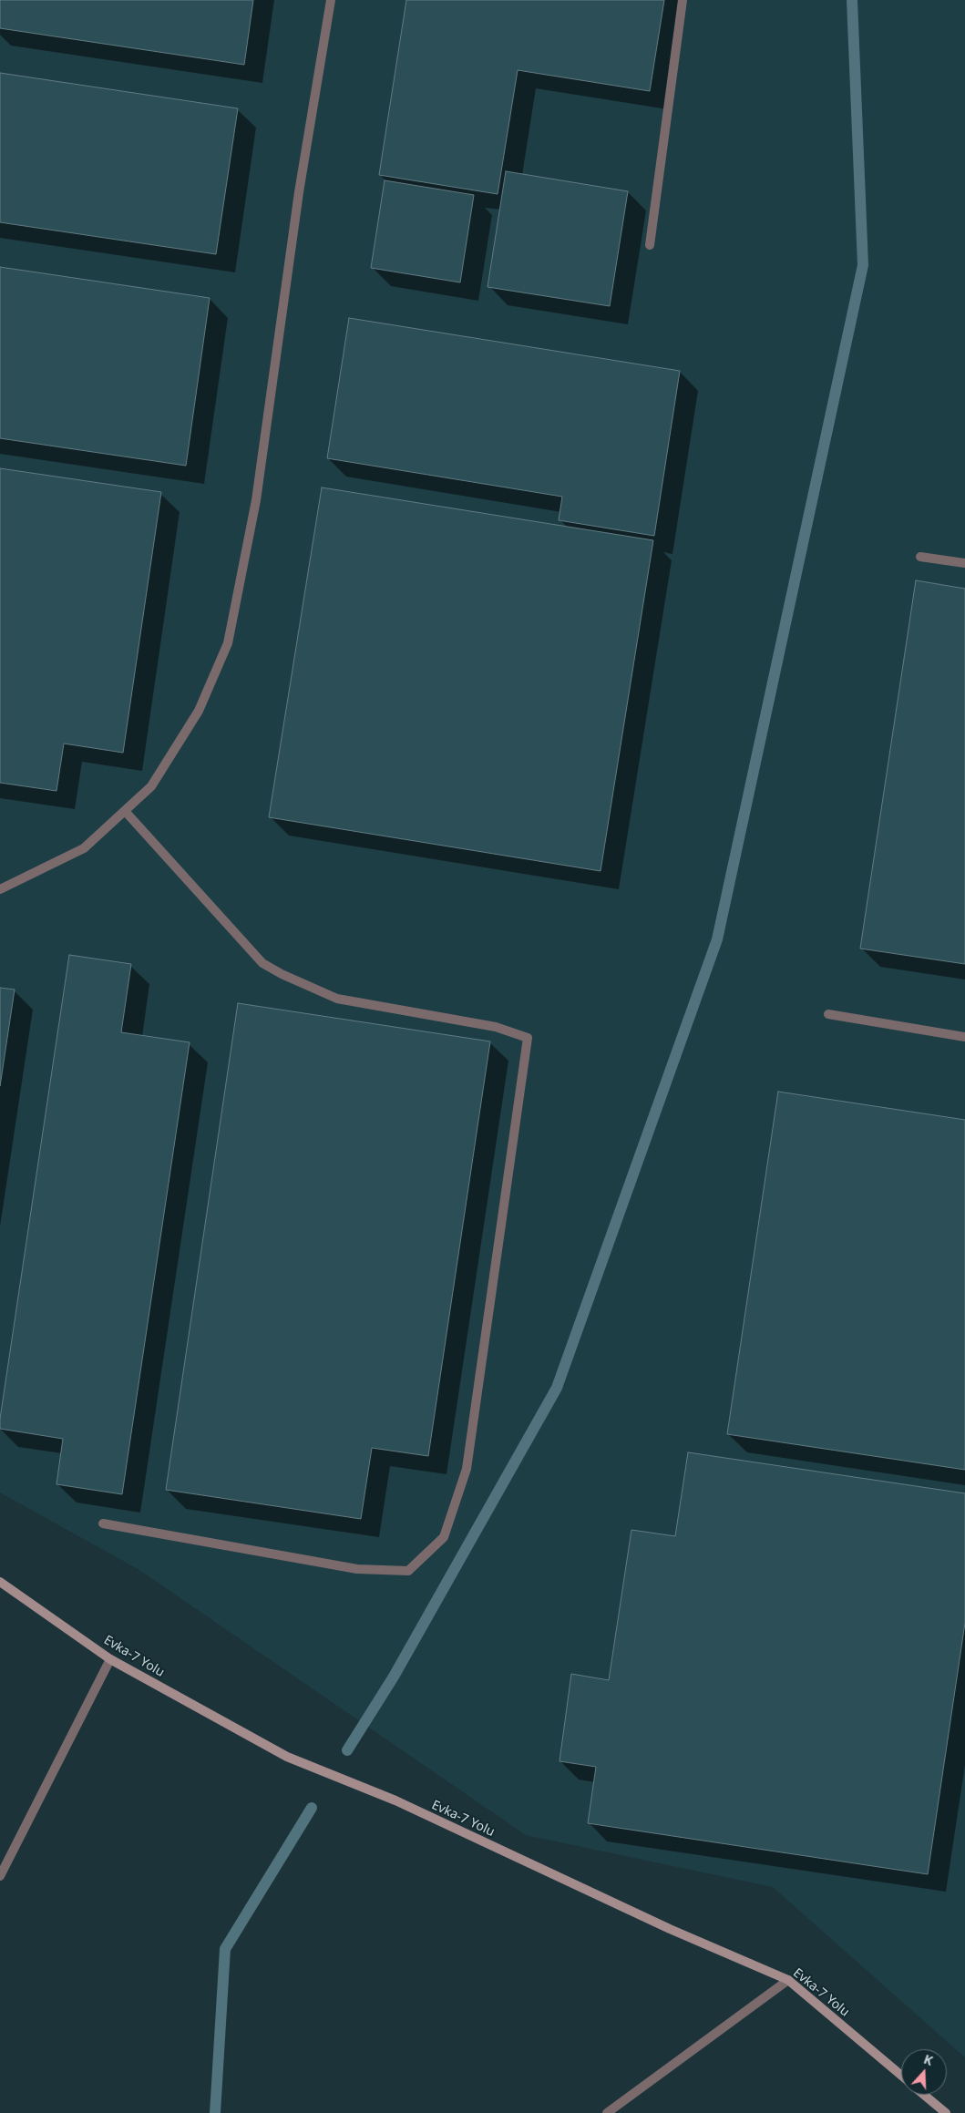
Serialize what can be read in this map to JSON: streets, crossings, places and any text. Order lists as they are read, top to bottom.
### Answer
{
  "streets": {
    "street": ["Evka-7 Yolu"]
  },
  "north": "top"
}
